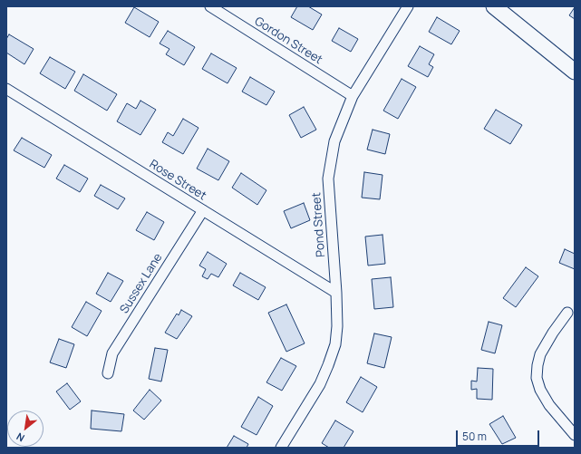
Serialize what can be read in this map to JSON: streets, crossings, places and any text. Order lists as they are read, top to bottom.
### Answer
{
  "streets": {
    "street": [
      "Gordon Street",
      "Rose Street",
      "Pond Street",
      "Sussex Lane"
    ]
  },
  "crossings": [
    ["Gordon Street", "Pond Street"],
    ["Rose Street", "Pond Street"],
    ["Rose Street", "Sussex Lane"]
  ],
  "scale_bar": "50 m",
  "north": "bottom left"
}
